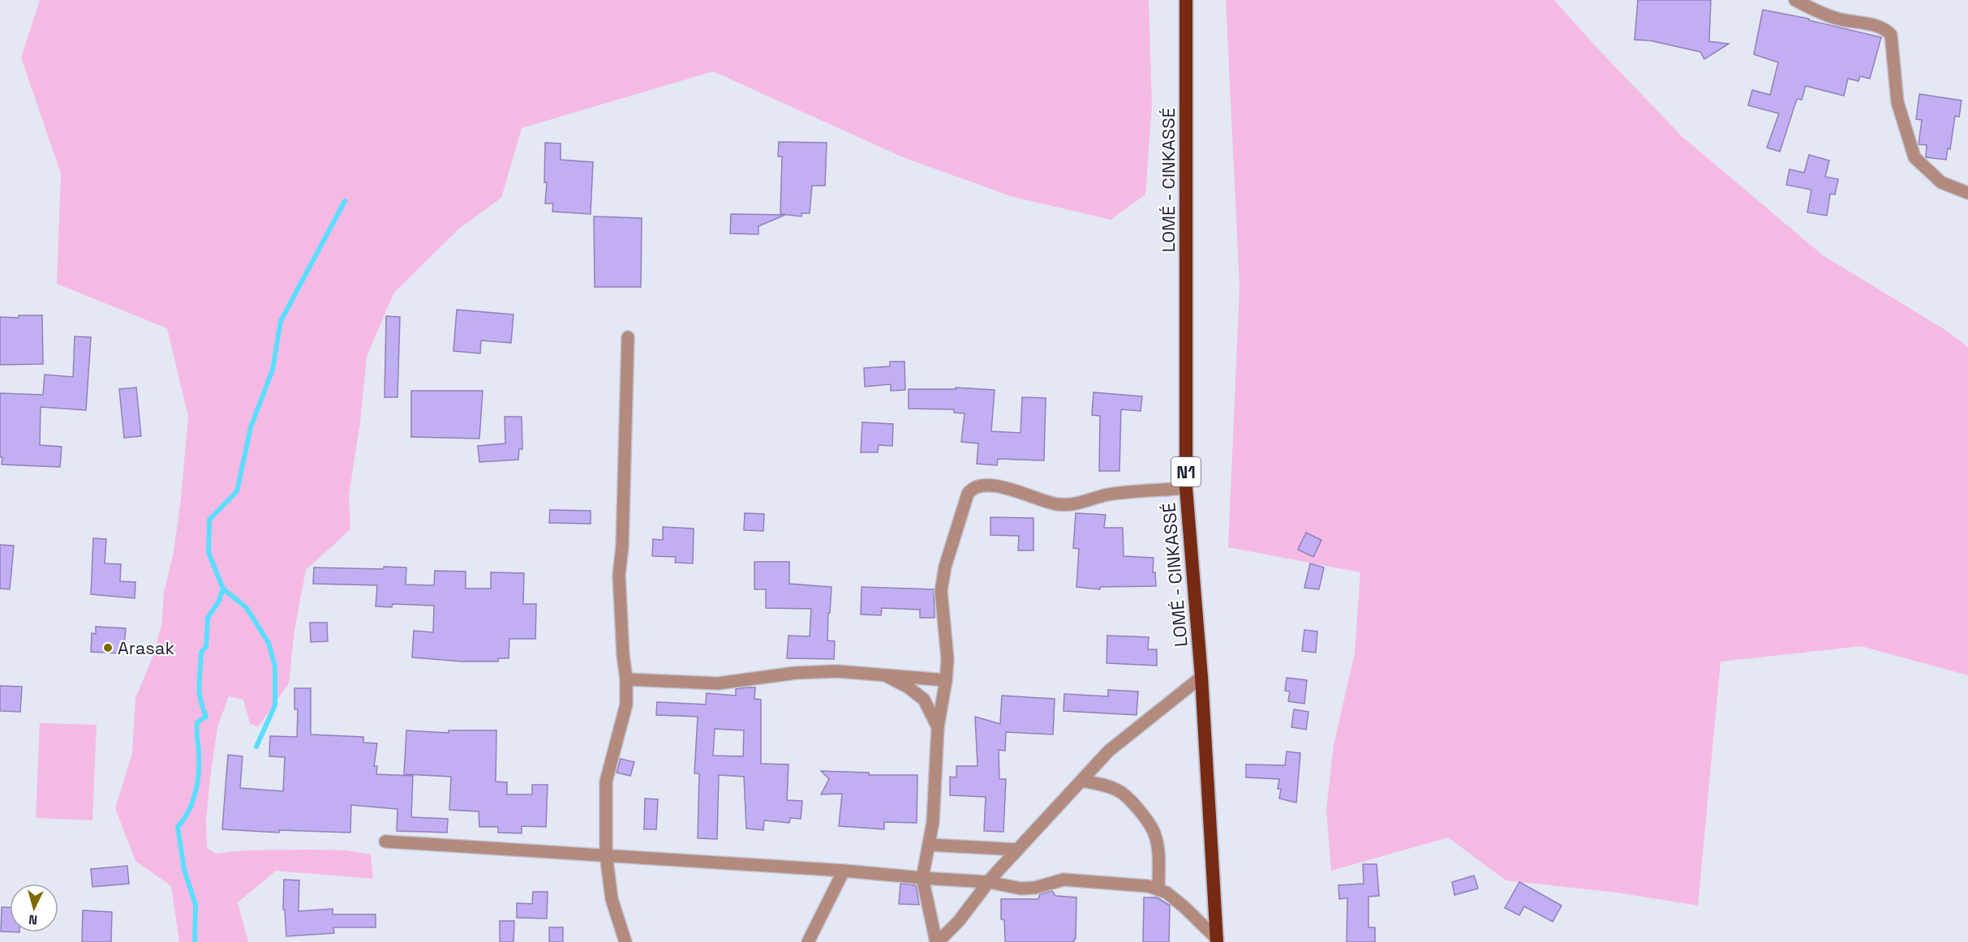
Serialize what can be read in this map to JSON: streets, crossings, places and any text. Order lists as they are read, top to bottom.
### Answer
{
  "streets": {
    "highway": ["LOMÉ - CINKASSÉ", "N1"]
  },
  "places": ["Arasak"],
  "north": "bottom"
}
